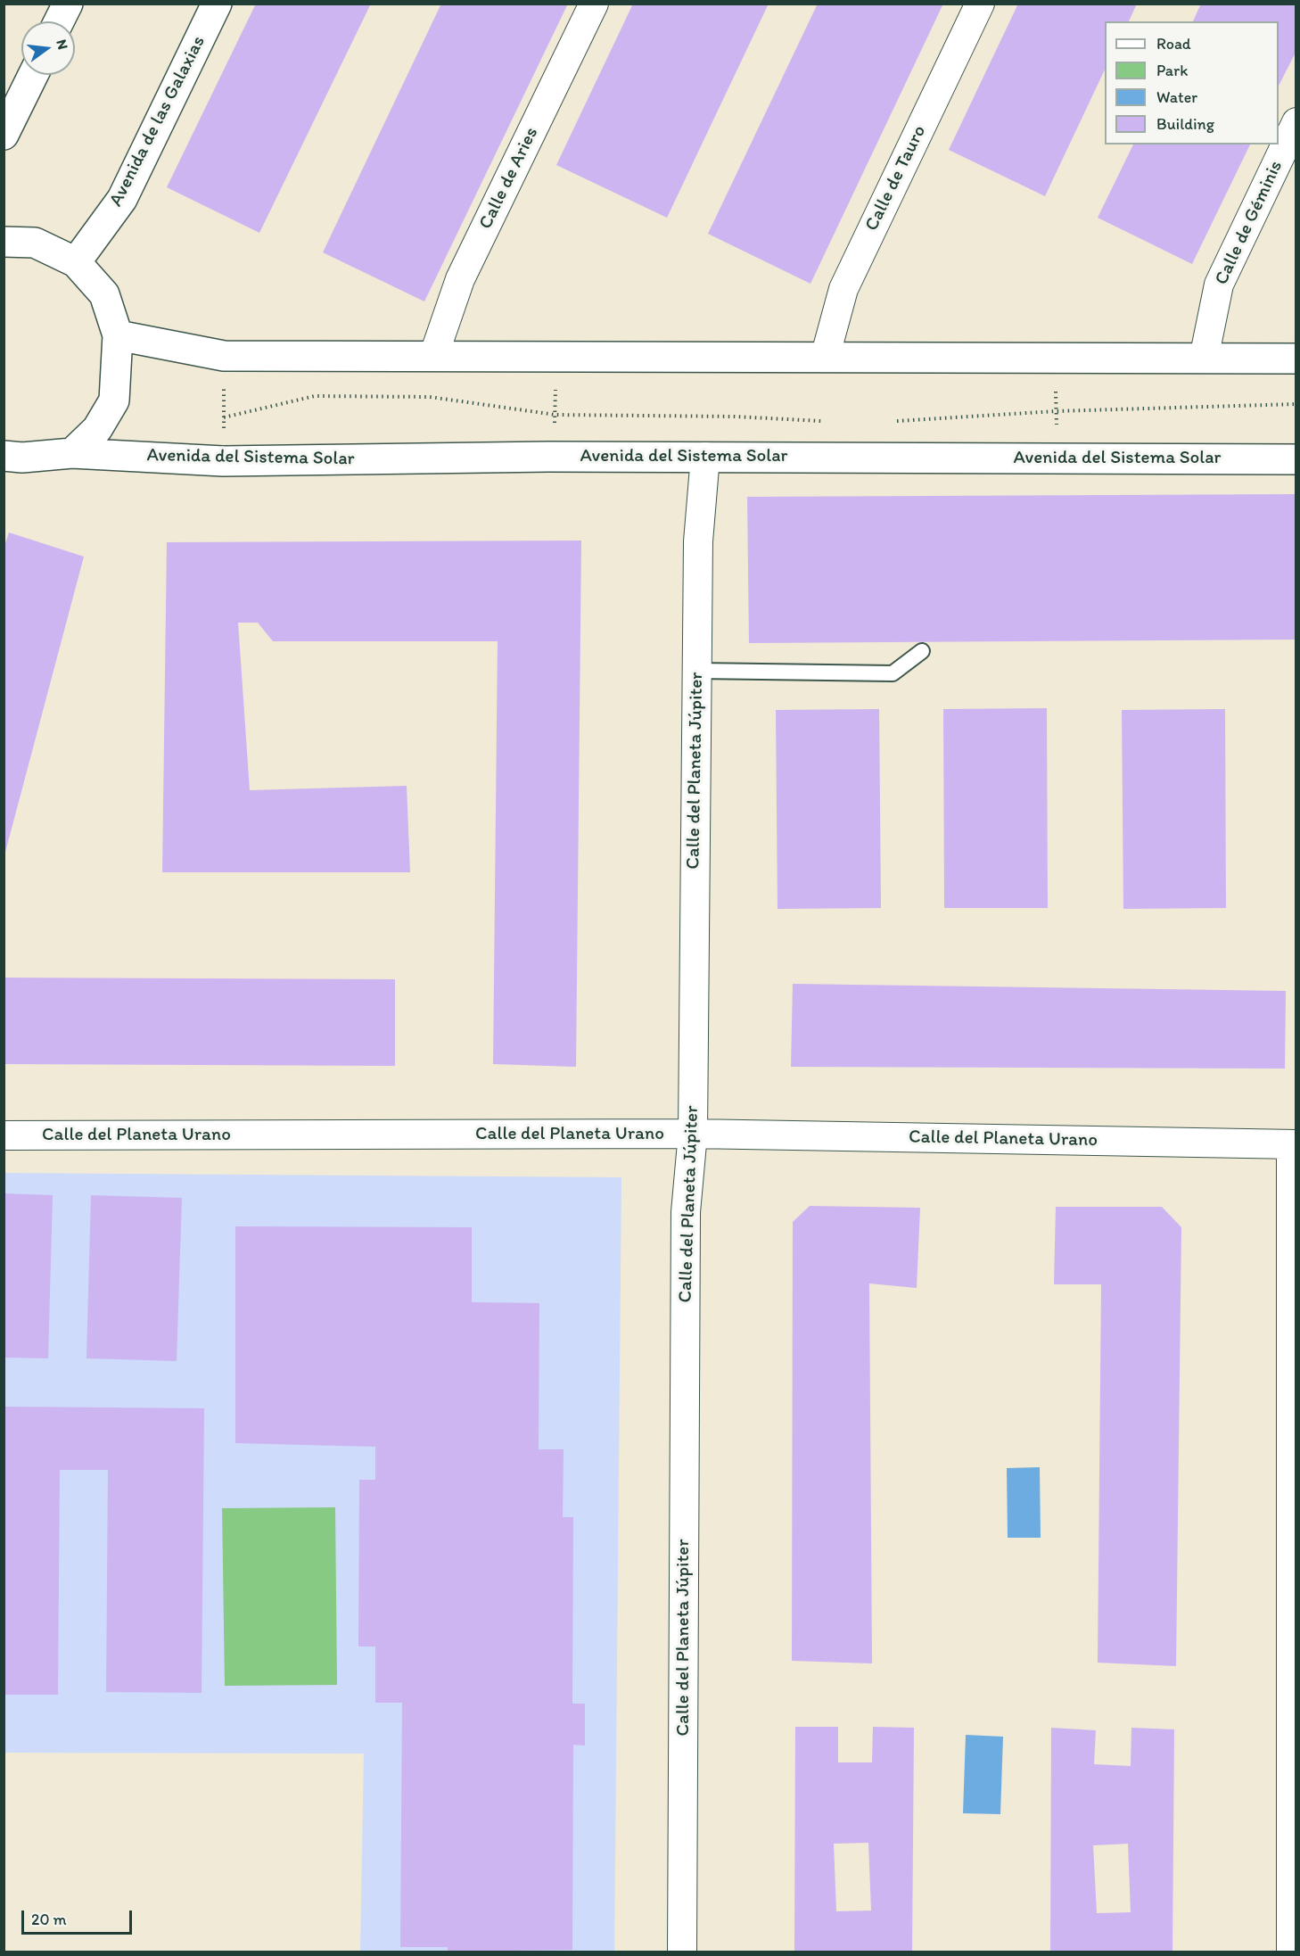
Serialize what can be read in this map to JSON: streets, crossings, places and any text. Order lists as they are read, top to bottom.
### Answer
{
  "streets": {
    "street": [
      "Avenida de las Galaxias",
      "Calle de Aries",
      "Calle de Tauro",
      "Calle de Géminis",
      "Avenida del Sistema Solar",
      "Calle del Planeta Júpiter",
      "Calle del Planeta Urano"
    ]
  },
  "crossings": [
    ["Avenida del Sistema Solar", "Calle del Planeta Júpiter"],
    ["Calle del Planeta Júpiter", "Calle del Planeta Urano"]
  ],
  "legend": [
    "Road",
    "Park",
    "Water",
    "Building"
  ],
  "scale_bar": "20 m",
  "north": "right"
}
